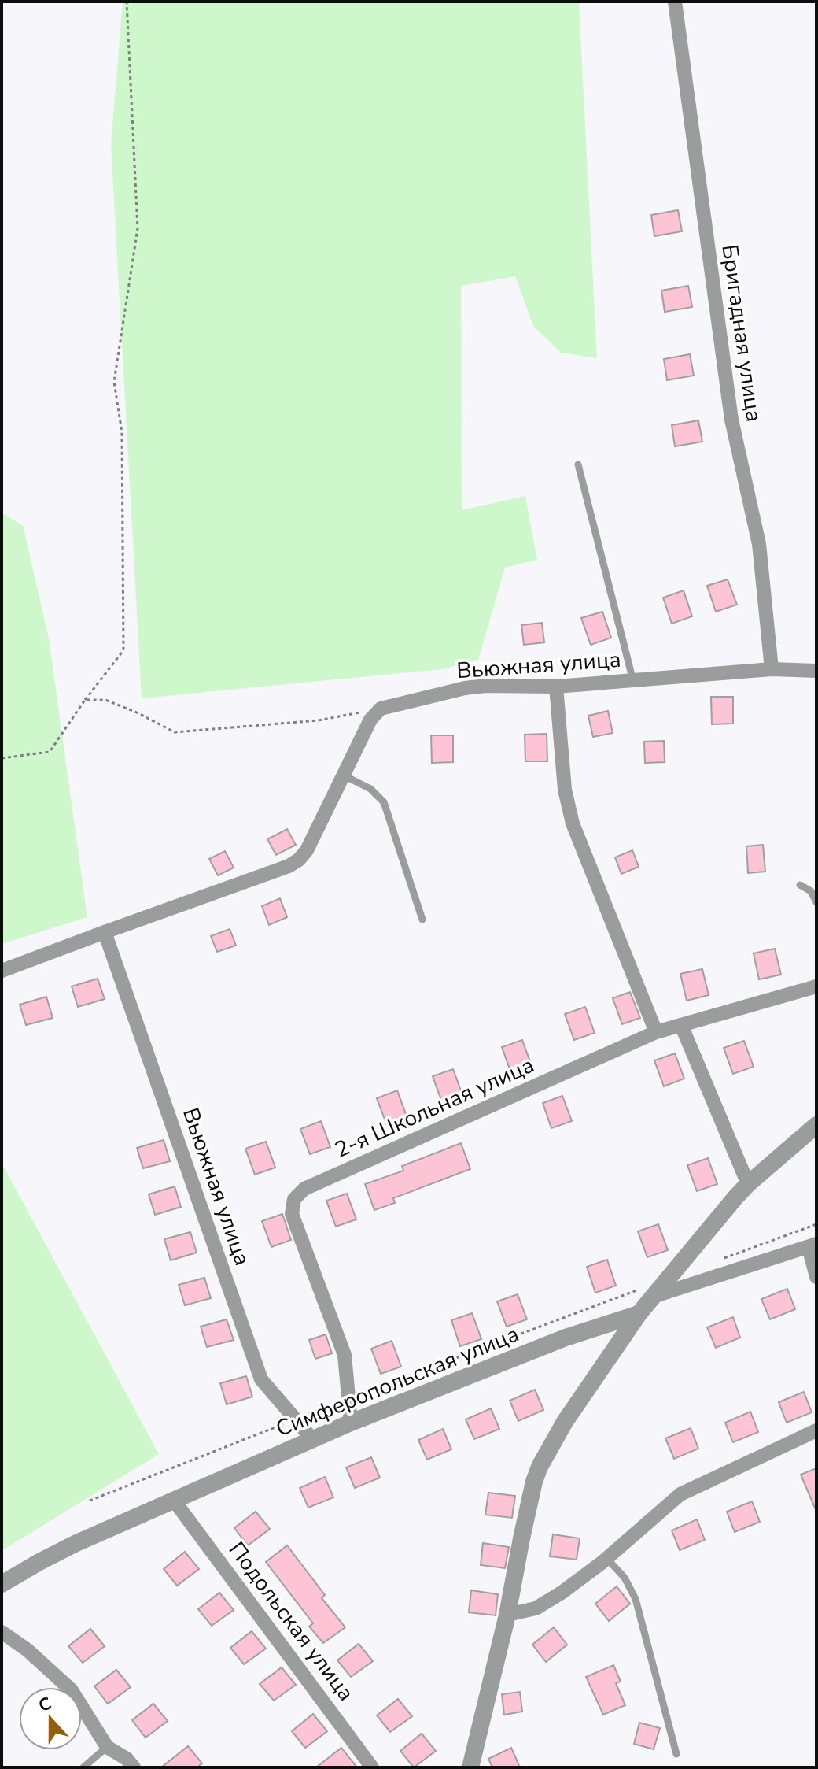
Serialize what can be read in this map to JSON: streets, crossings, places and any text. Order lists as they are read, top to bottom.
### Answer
{
  "streets": {
    "street": [
      "Бригадная улица",
      "Вьюжная улица",
      "2-я Школьная улица",
      "Симферопольская улица",
      "Подольская улица"
    ]
  },
  "crossings": [
    ["Бригадная улица", "Вьюжная улица"],
    ["Вьюжная улица", "Симферопольская улица"],
    ["2-я Школьная улица", "Симферопольская улица"],
    ["Симферопольская улица", "Подольская улица"]
  ],
  "north": "top"
}
